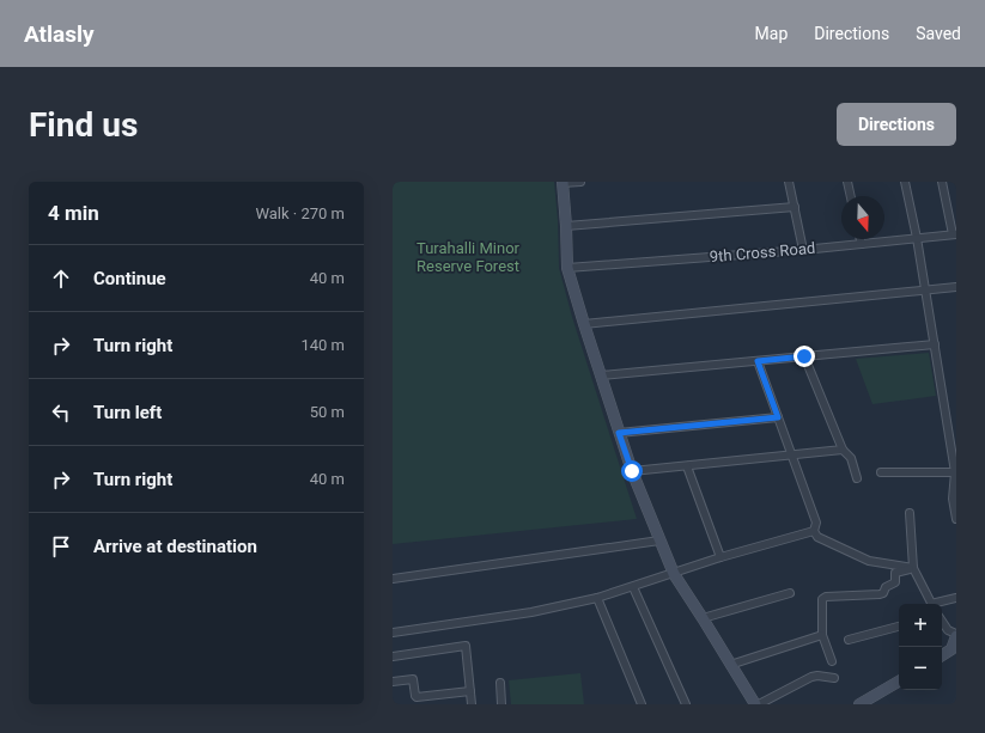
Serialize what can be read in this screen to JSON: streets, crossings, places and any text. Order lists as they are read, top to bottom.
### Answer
{
  "streets": {
    "street": ["9th Cross Road"]
  },
  "parks": ["Turahalli Minor Reserve Forest"],
  "north": "bottom",
  "page": {
    "header": "Atlasly",
    "nav": ["Map", "Directions", "Saved"],
    "buttons": "Directions",
    "title": "Find us",
    "heading": ["4 min", "Walk · 270 m"],
    "list": [
      ["Continue", "40 m"],
      ["Turn right", "140 m"],
      ["Turn left", "50 m"],
      ["Turn right", "40 m"],
      "Arrive at destination"
    ],
    "map_buttons": ["+", "−"]
  }
}
